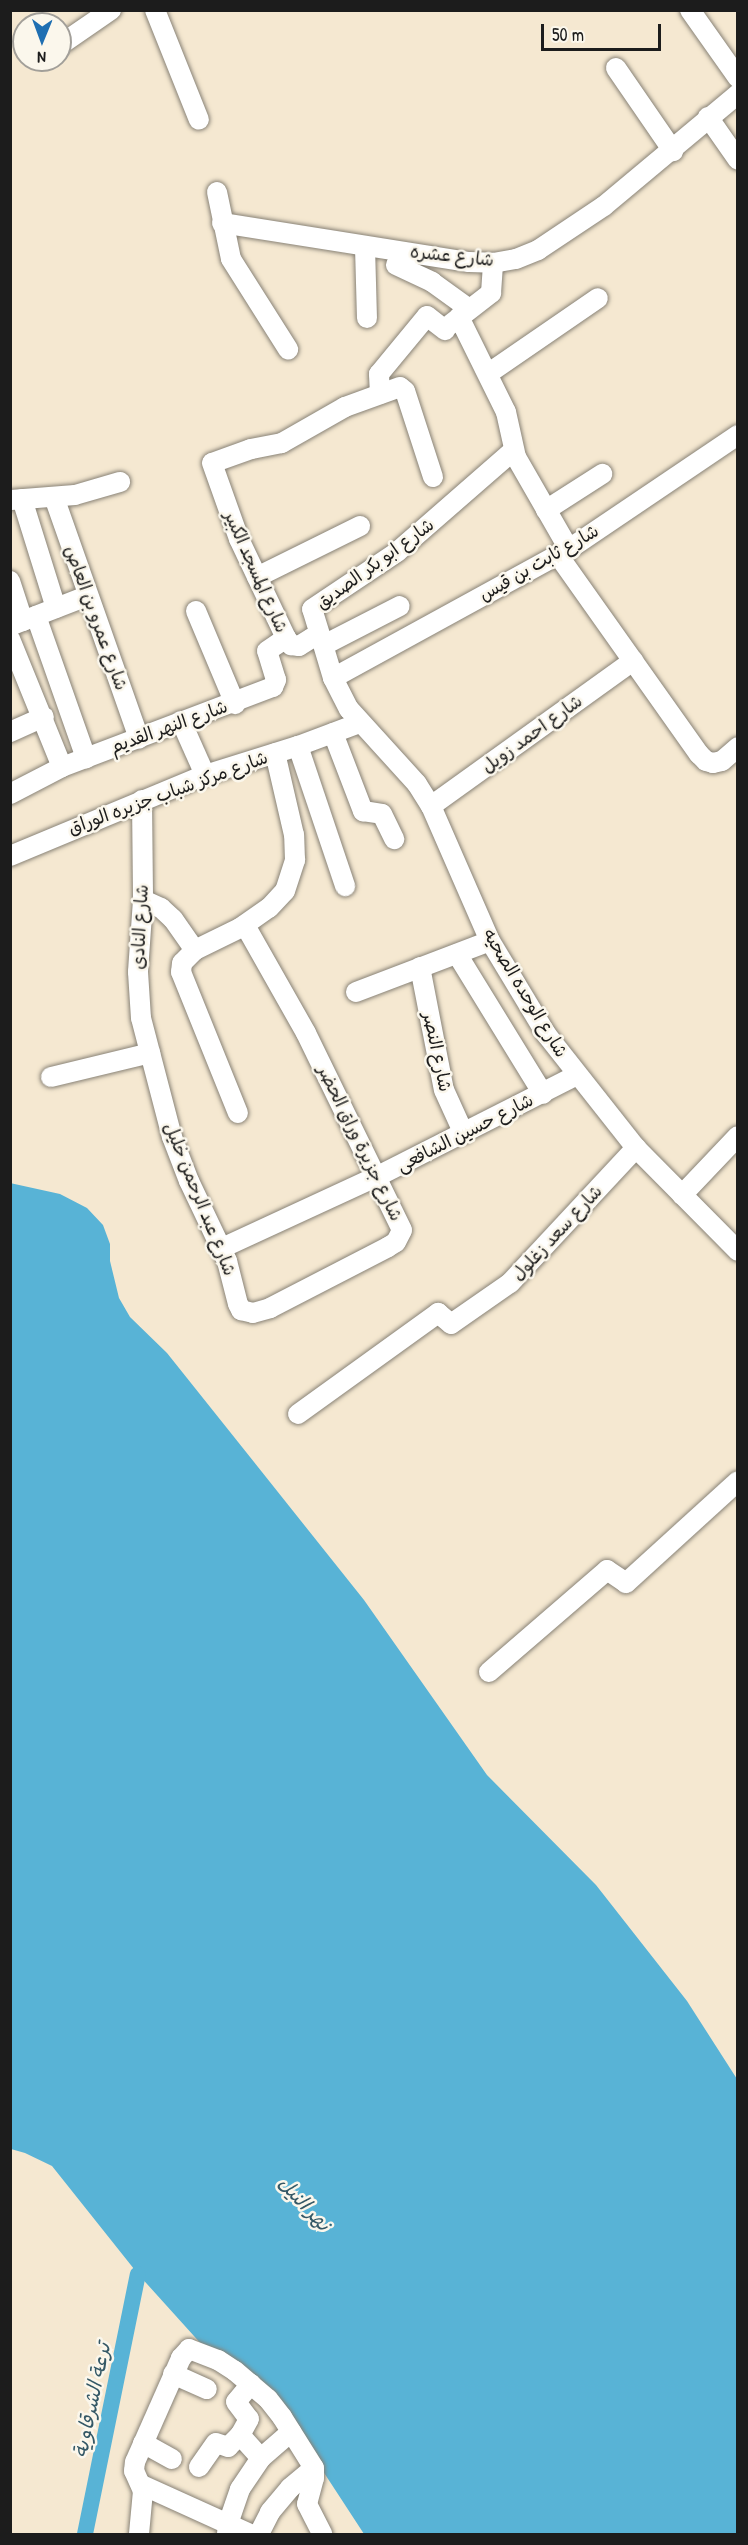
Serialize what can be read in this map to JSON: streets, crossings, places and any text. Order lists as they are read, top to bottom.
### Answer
{
  "streets": {
    "street": [
      "شارع عشره",
      "شارع ثابت بن قيس",
      "شارع ابو بكر الصديق",
      "شارع المسجد الكبير",
      "شارع عمرو بن العاص",
      "شارع النهر القديم",
      "شارع احمد زويل",
      "شارع مركز شباب جزيره الوراق",
      "شارع النادى",
      "شارع الوحده الصحيه",
      "شارع النصر",
      "شارع حسين الشافعى",
      "شارع جزيرة وراق الحضر",
      "شارع عبد الرحمن خليل",
      "شارع سعد زغلول"
    ]
  },
  "crossings": [
    ["شارع ثابت بن قيس", "شارع الوحده الصحيه"],
    ["شارع ابو بكر الصديق", "شارع المسجد الكبير"],
    ["شارع المسجد الكبير", "شارع النهر القديم"],
    ["شارع عمرو بن العاص", "شارع النهر القديم"],
    ["شارع احمد زويل", "شارع الوحده الصحيه"],
    ["شارع مركز شباب جزيره الوراق", "شارع النادى"],
    ["شارع مركز شباب جزيره الوراق", "شارع الوحده الصحيه"],
    ["شارع النادى", "شارع عبد الرحمن خليل"],
    ["شارع الوحده الصحيه", "شارع حسين الشافعى"],
    ["شارع الوحده الصحيه", "شارع سعد زغلول"],
    ["شارع النصر", "شارع حسين الشافعى"],
    ["شارع حسين الشافعى", "شارع جزيرة وراق الحضر"],
    ["شارع حسين الشافعى", "شارع عبد الرحمن خليل"],
    ["شارع جزيرة وراق الحضر", "شارع عبد الرحمن خليل"]
  ],
  "water": ["نهر النيل", "ترعة الشرقاوية"],
  "scale_bar": "50 m",
  "north": "bottom"
}
